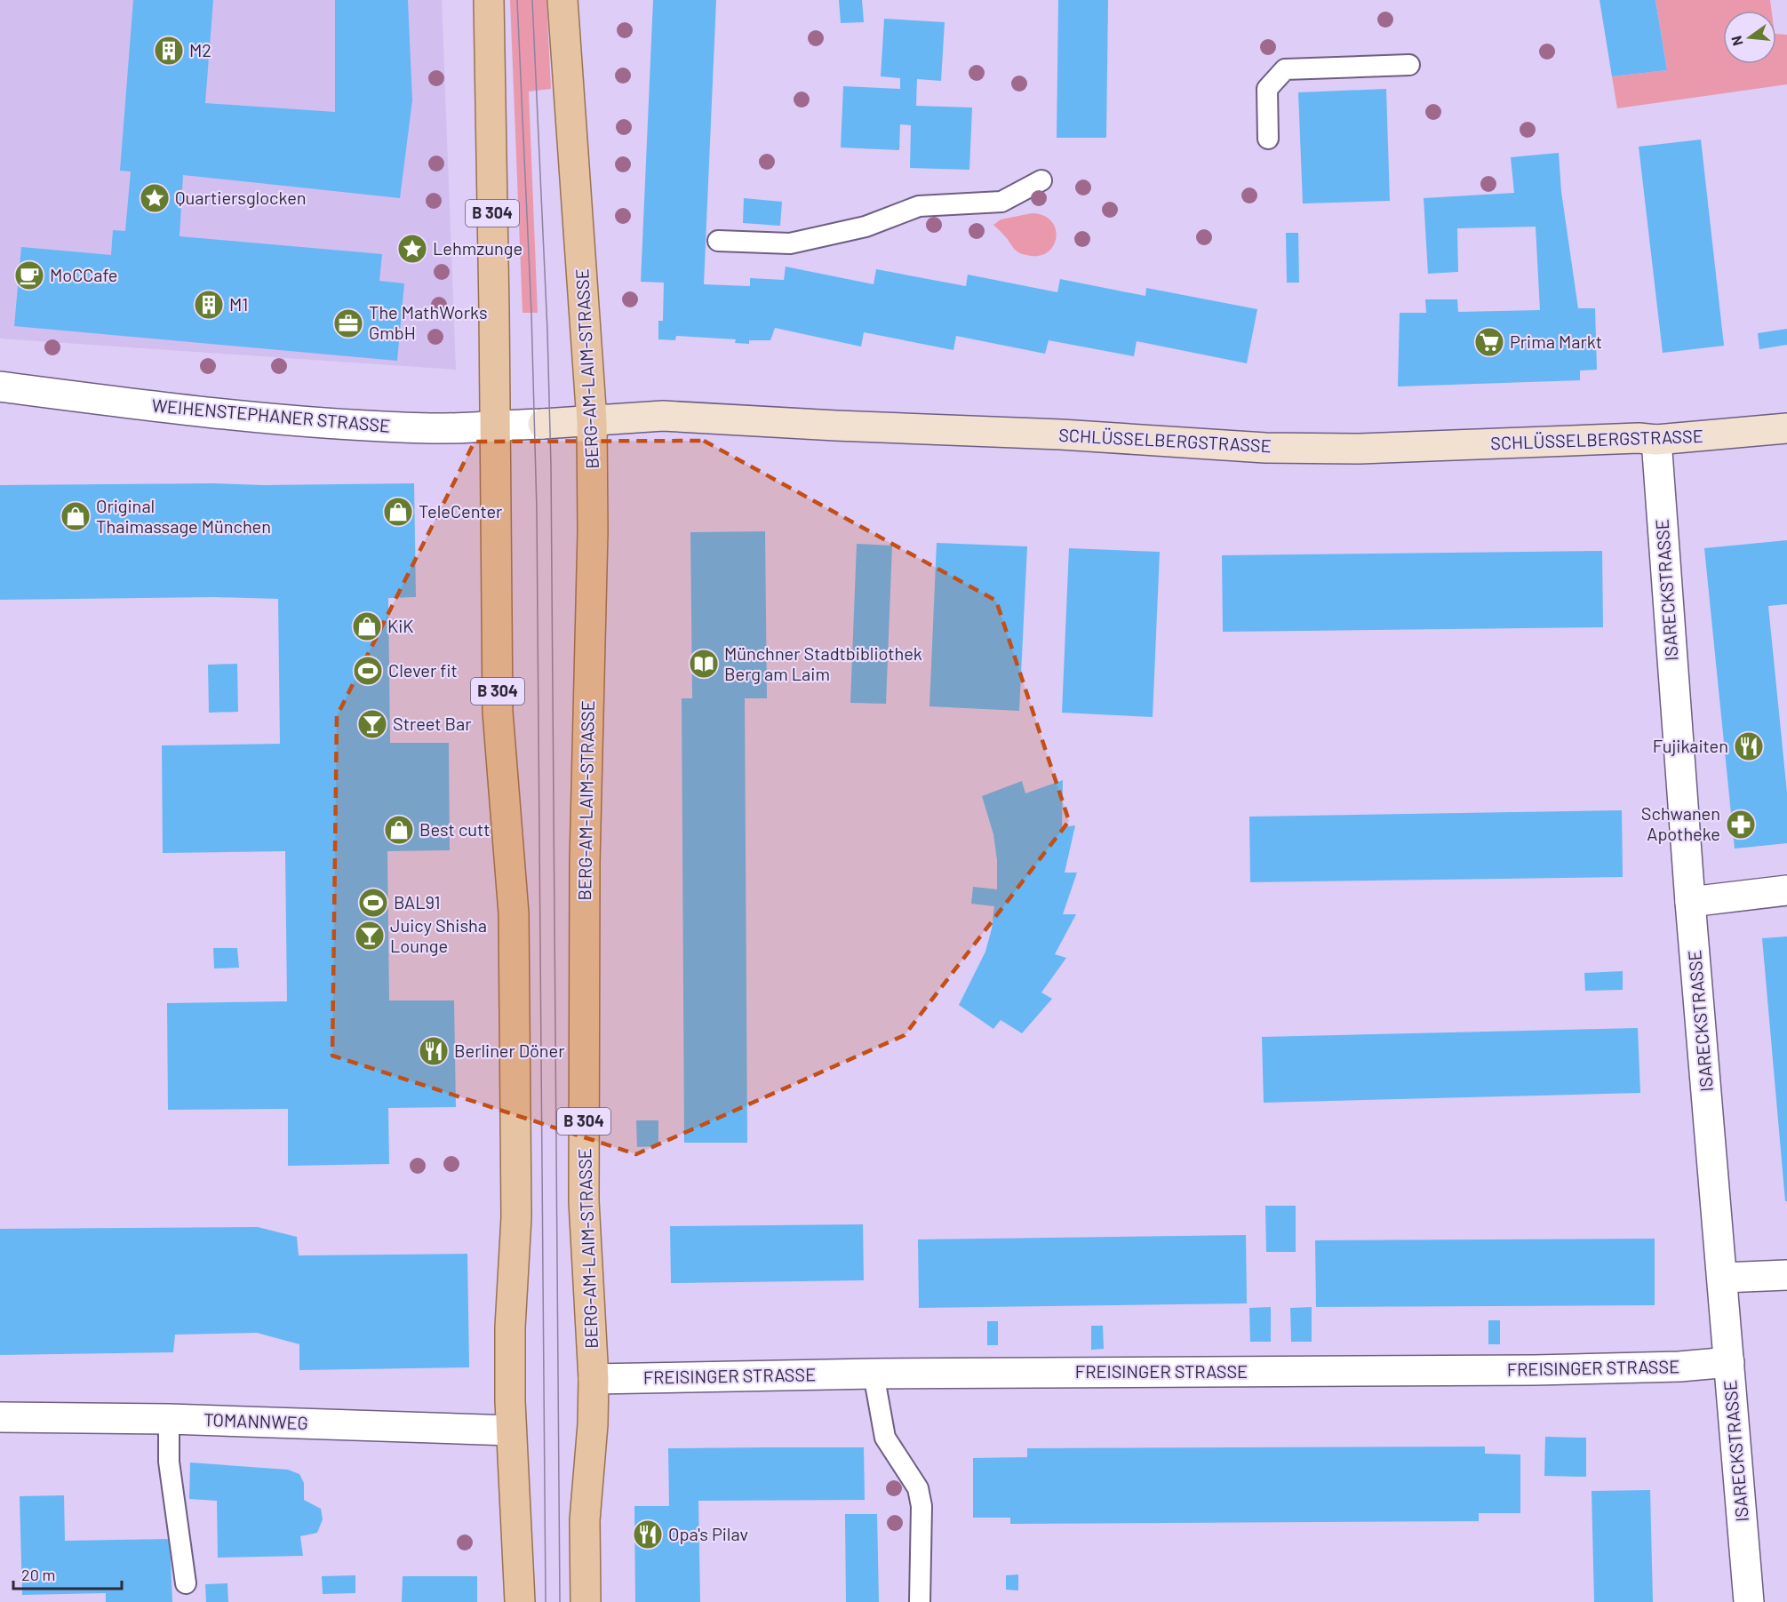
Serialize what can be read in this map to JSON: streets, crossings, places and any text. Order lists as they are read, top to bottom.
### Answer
{
  "streets": {
    "main road": ["B 304", "BERG-AM-LAIM-STRASSE"],
    "street": [
      "WEIHENSTEPHANER STRASSE",
      "SCHLÜSSELBERGSTRASSE",
      "ISARECKSTRASSE",
      "FREISINGER STRASSE",
      "TOMANNWEG"
    ]
  },
  "crossings": [
    ["B 304", "WEIHENSTEPHANER STRASSE"],
    ["B 304", "TOMANNWEG"],
    ["BERG-AM-LAIM-STRASSE", "SCHLÜSSELBERGSTRASSE"],
    ["BERG-AM-LAIM-STRASSE", "FREISINGER STRASSE"],
    ["WEIHENSTEPHANER STRASSE", "SCHLÜSSELBERGSTRASSE"],
    ["SCHLÜSSELBERGSTRASSE", "ISARECKSTRASSE"],
    ["ISARECKSTRASSE", "FREISINGER STRASSE"]
  ],
  "places": {
    "building": ["M2", "M1"],
    "place": ["Quartiersglocken", "Lehmzunge"],
    "cafe": ["MoCCafe"],
    "office": ["The MathWorks GmbH"],
    "supermarket": ["Prima Markt"],
    "shop": [
      "TeleCenter",
      "Original Thaimassage München",
      "KiK",
      "Best cutt"
    ],
    "library": ["Münchner Stadtbibliothek Berg am Laim"],
    "sports": ["Clever fit", "BAL91"],
    "bar": ["Street Bar", "Juicy Shisha Lounge"],
    "restaurant": ["Fujikaiten", "Berliner Döner", "Opa's Pilav"],
    "pharmacy": ["Schwanen Apotheke"]
  },
  "scale_bar": "20 m",
  "north": "left"
}
